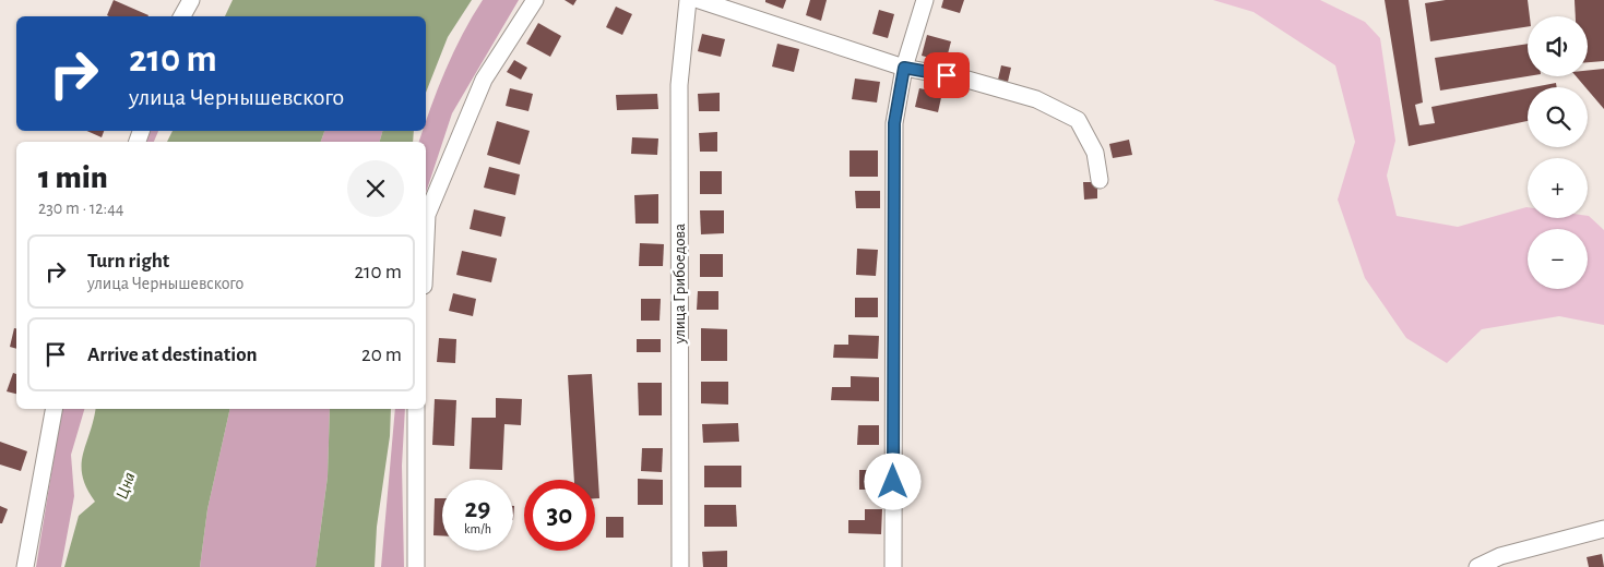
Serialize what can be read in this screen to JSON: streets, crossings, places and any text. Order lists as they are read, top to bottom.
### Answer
{
  "streets": {
    "street": ["улица Грибоедова"]
  },
  "water": ["Цна"],
  "page": {
    "map_buttons": ["+", "−"],
    "turn": ["210 m", "улица Чернышевского"],
    "heading": ["1 min", "230 m · 12:44"],
    "list": [
      {
        "name": "Turn right",
        "note": "улица Чернышевского",
        "value": "210 m"
      },
      {
        "name": "Arrive at destination",
        "value": "20 m"
      }
    ],
    "speed": "29 km/h",
    "limit": "30"
  }
}
